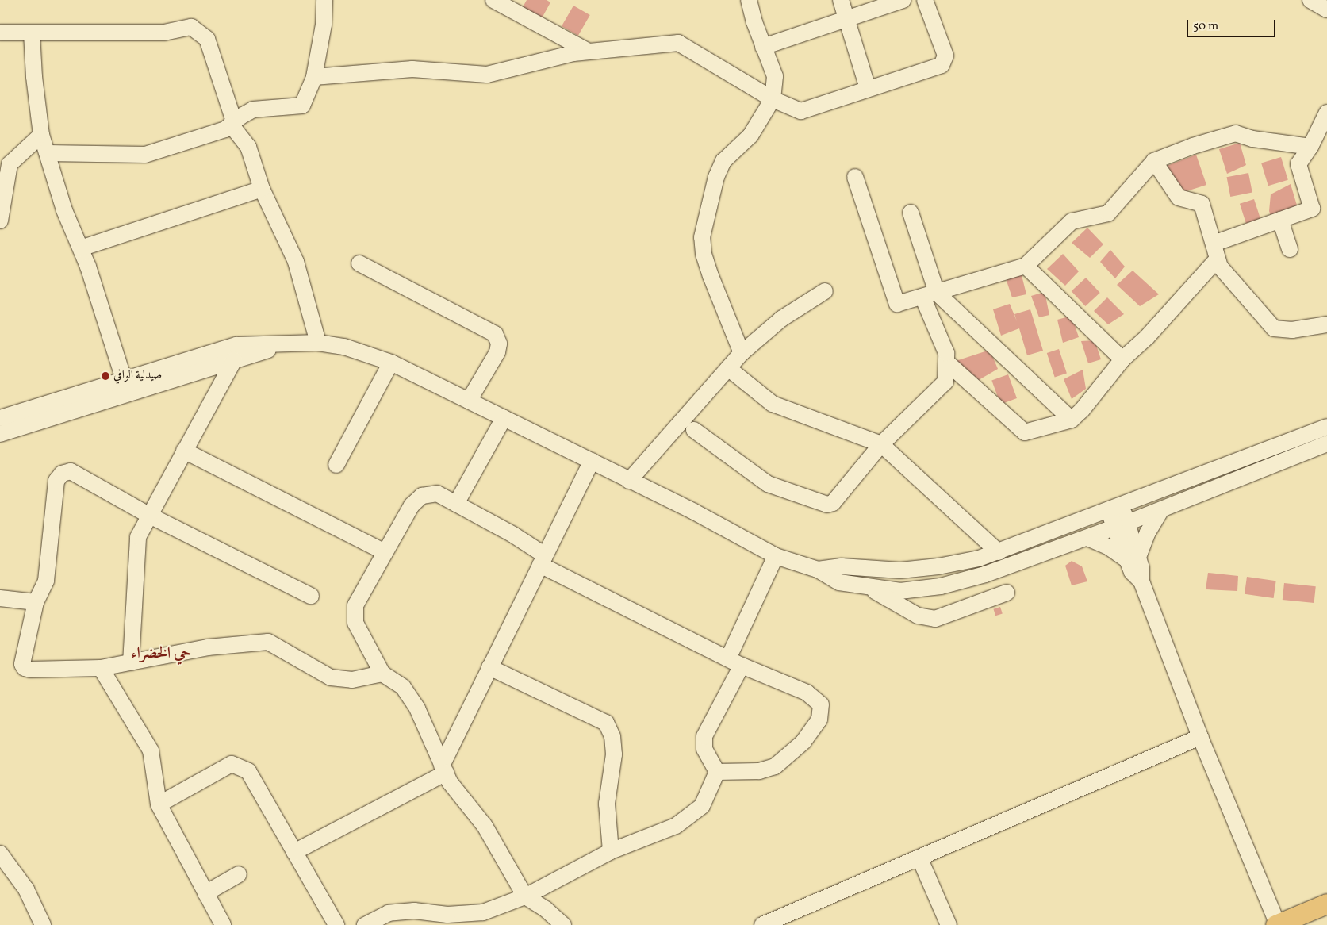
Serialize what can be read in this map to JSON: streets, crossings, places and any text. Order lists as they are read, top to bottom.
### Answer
{
  "districts": ["حي الخضراء"],
  "places": ["صيدلية الوافي"],
  "scale_bar": "50 m"
}
